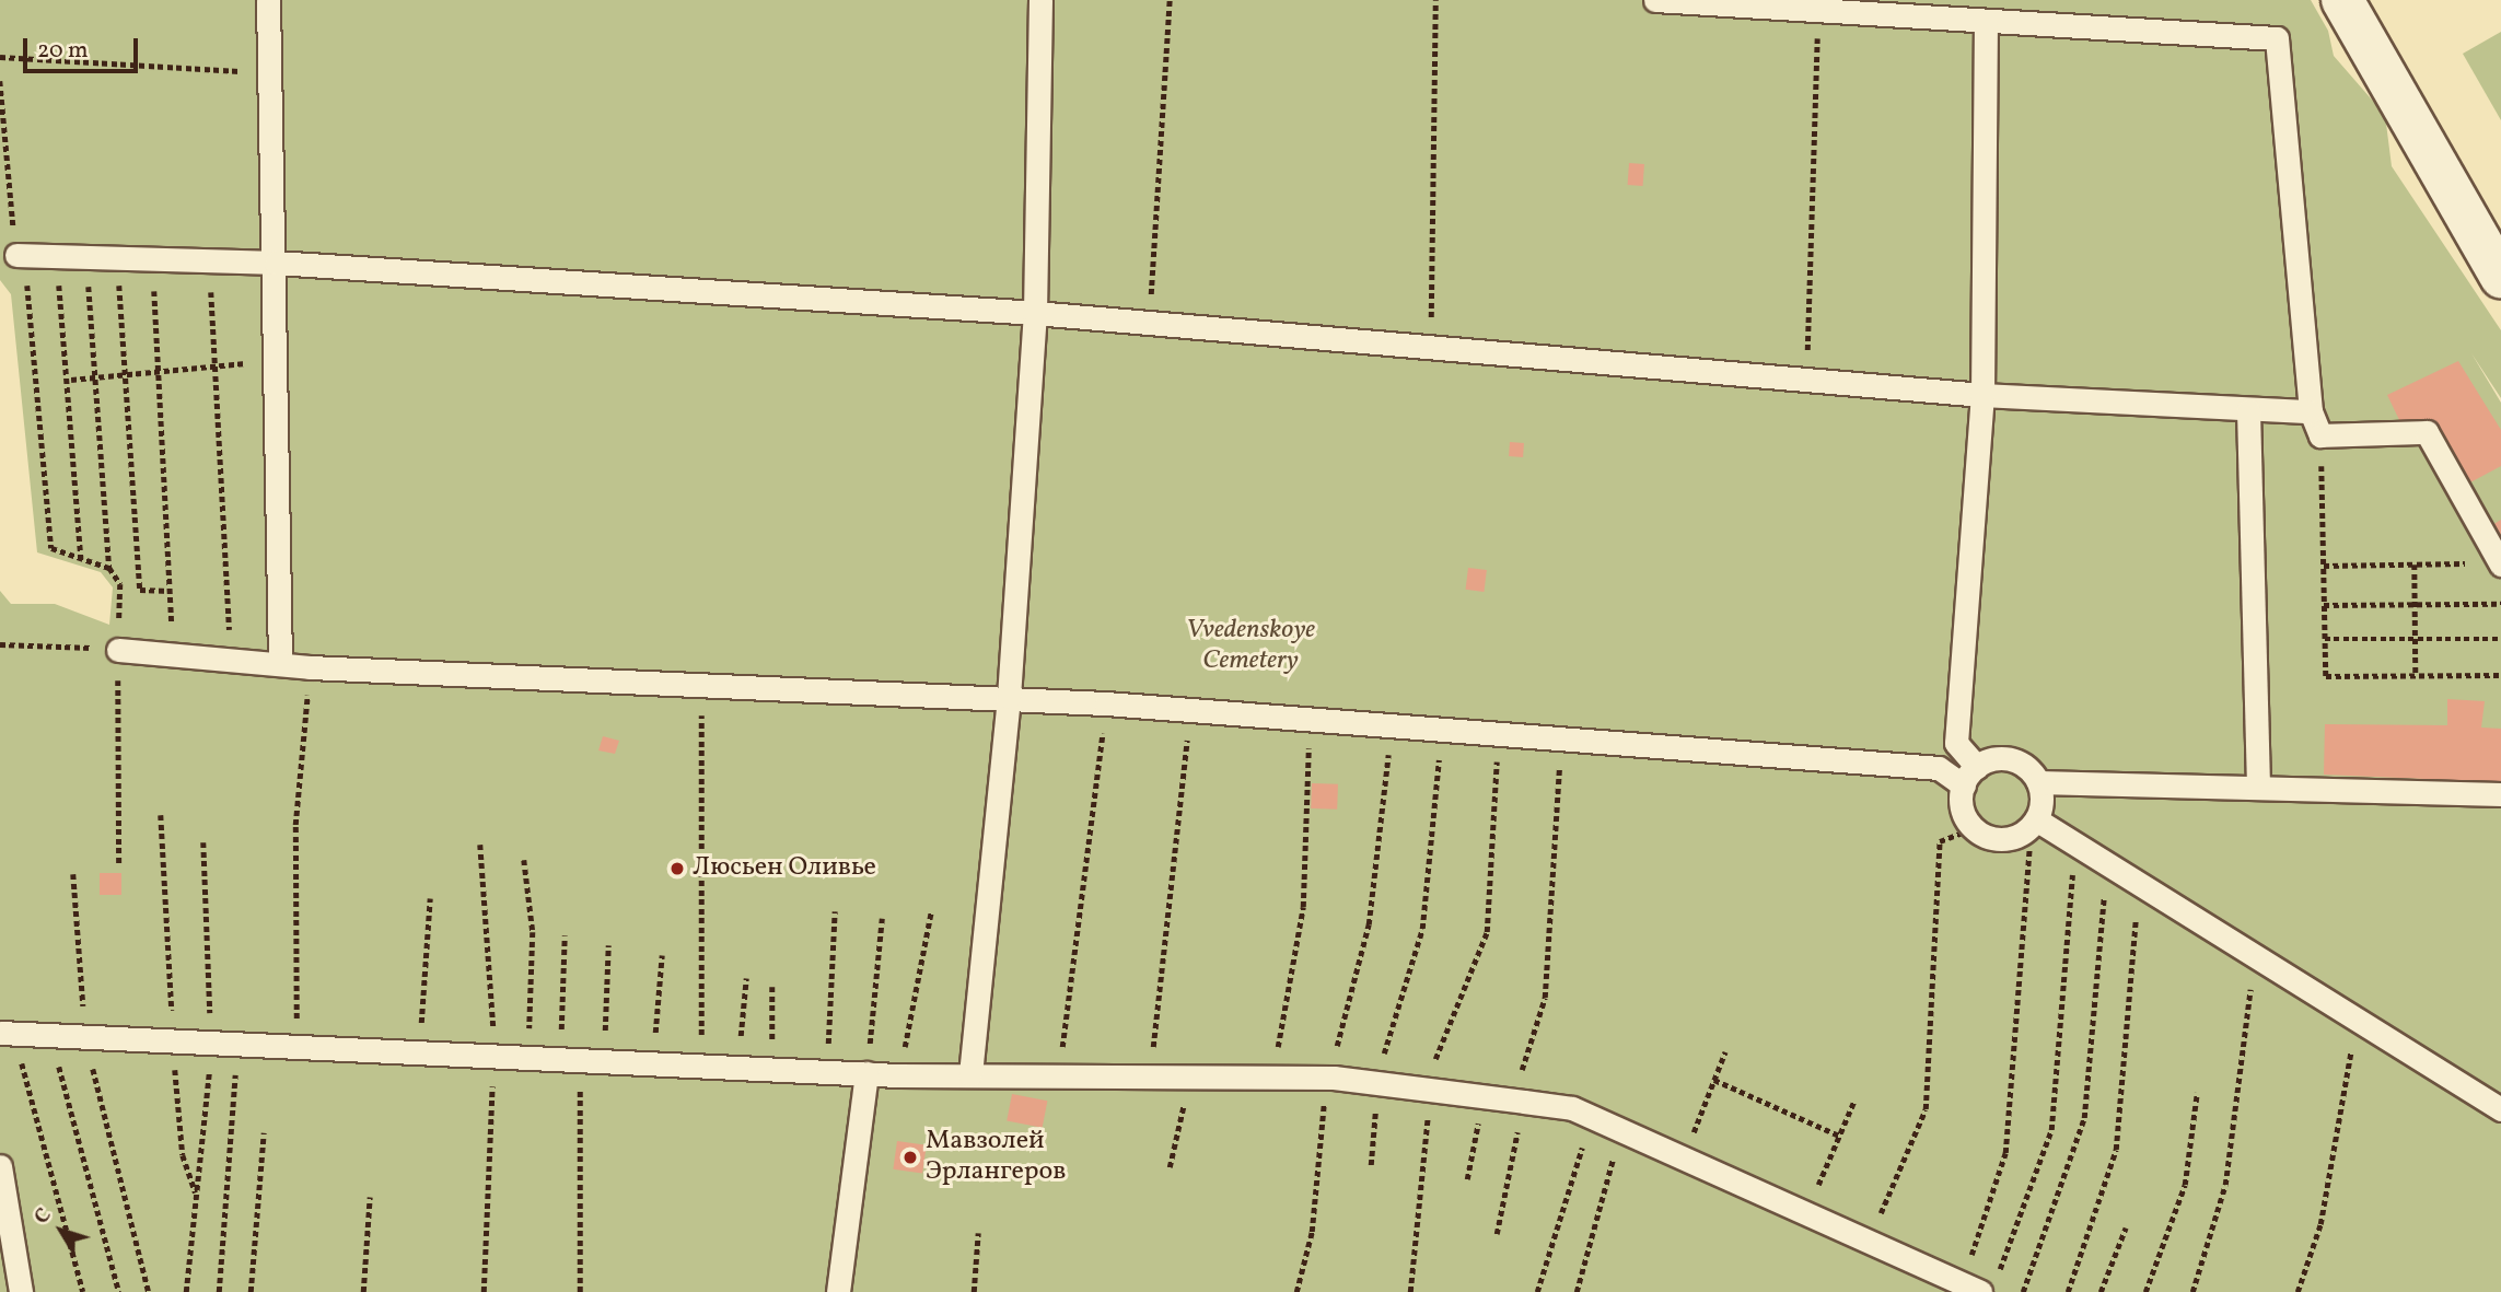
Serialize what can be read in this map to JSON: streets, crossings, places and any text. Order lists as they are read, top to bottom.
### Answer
{
  "parks": ["Vvedenskoye Cemetery"],
  "places": ["Люсьен Оливье", "Мавзолей Эрлангеров"],
  "scale_bar": "20 m",
  "north": "top left"
}
